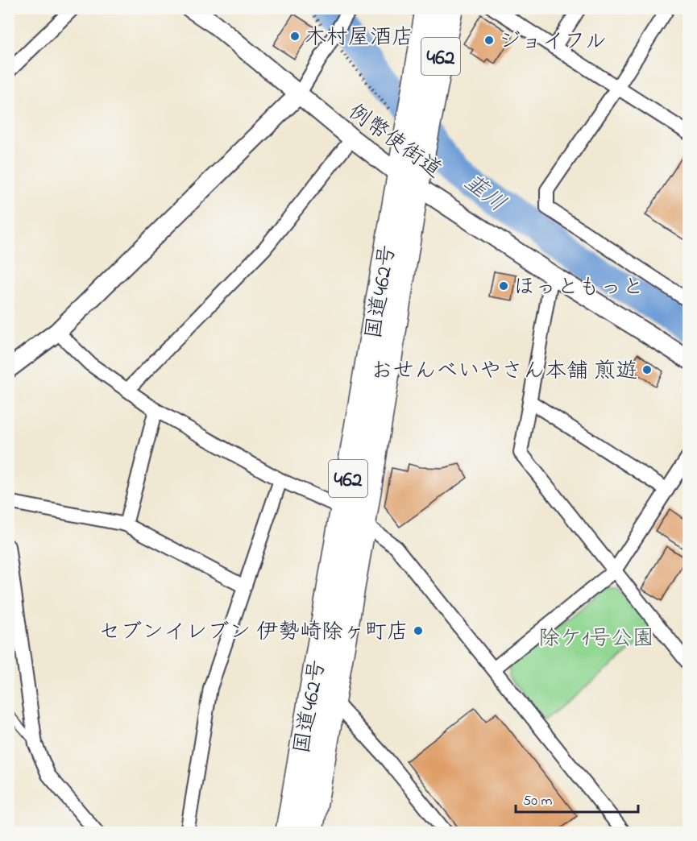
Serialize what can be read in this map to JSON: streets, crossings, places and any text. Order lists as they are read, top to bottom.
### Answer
{
  "streets": {
    "highway": ["462", "国道462号"],
    "main road": ["例幣使街道"]
  },
  "crossings": [
    ["例幣使街道", "国道462号"]
  ],
  "water": ["韮川"],
  "parks": ["除ケ1号公園"],
  "places": [
    "木村屋酒店",
    "ジョイフル",
    "ほっともっと",
    "おせんベいやさん本舗 煎遊",
    "セブンイレブン 伊勢崎除ヶ町店"
  ],
  "scale_bar": "50 m"
}
